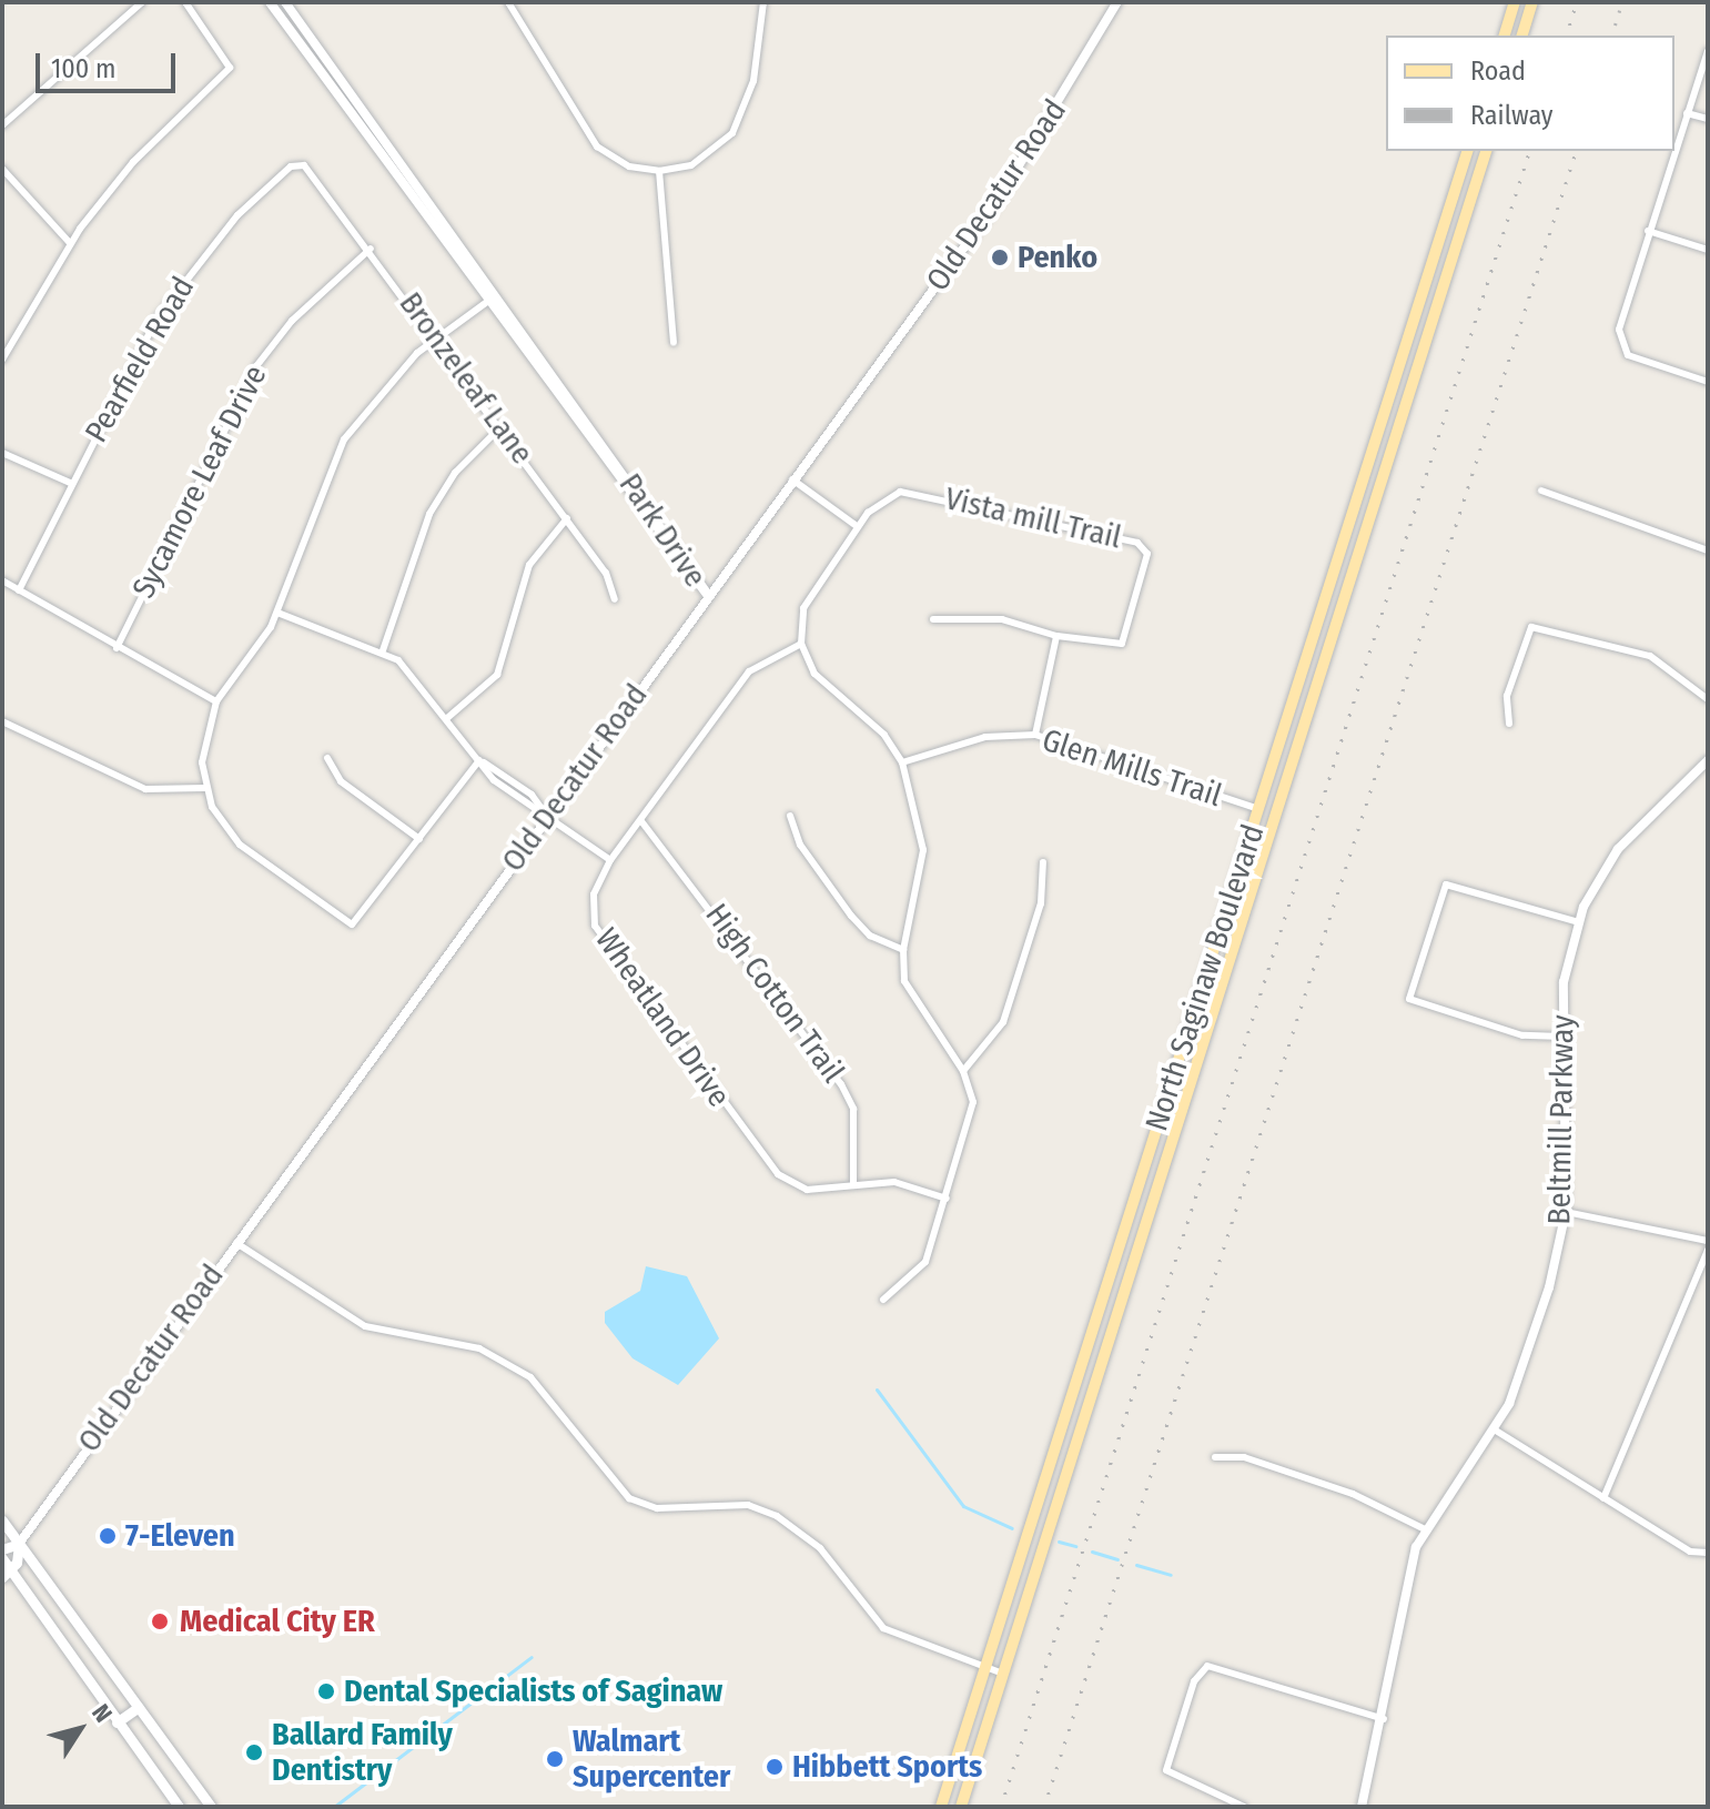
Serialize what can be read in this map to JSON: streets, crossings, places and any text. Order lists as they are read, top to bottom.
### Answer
{
  "streets": {
    "main road": ["Old Decatur Road", "North Saginaw Boulevard"],
    "street": [
      "Pearfield Road",
      "Bronzeleaf Lane",
      "Sycamore Leaf Drive",
      "Vista mill Trail",
      "Park Drive",
      "Glen Mills Trail",
      "High Cotton Trail",
      "Wheatland Drive",
      "Beltmill Parkway"
    ]
  },
  "crossings": [
    ["Old Decatur Road", "Park Drive"],
    ["Pearfield Road", "Bronzeleaf Lane"],
    ["Bronzeleaf Lane", "Sycamore Leaf Drive"],
    ["Glen Mills Trail", "North Saginaw Boulevard"],
    ["High Cotton Trail", "Wheatland Drive"]
  ],
  "places": [
    "Penko",
    "7-Eleven",
    "Medical City ER",
    "Dental Specialists of Saginaw",
    "Ballard Family Dentistry",
    "Walmart Supercenter",
    "Hibbett Sports"
  ],
  "legend": ["Road", "Railway"],
  "scale_bar": "100 m",
  "north": "top right"
}
